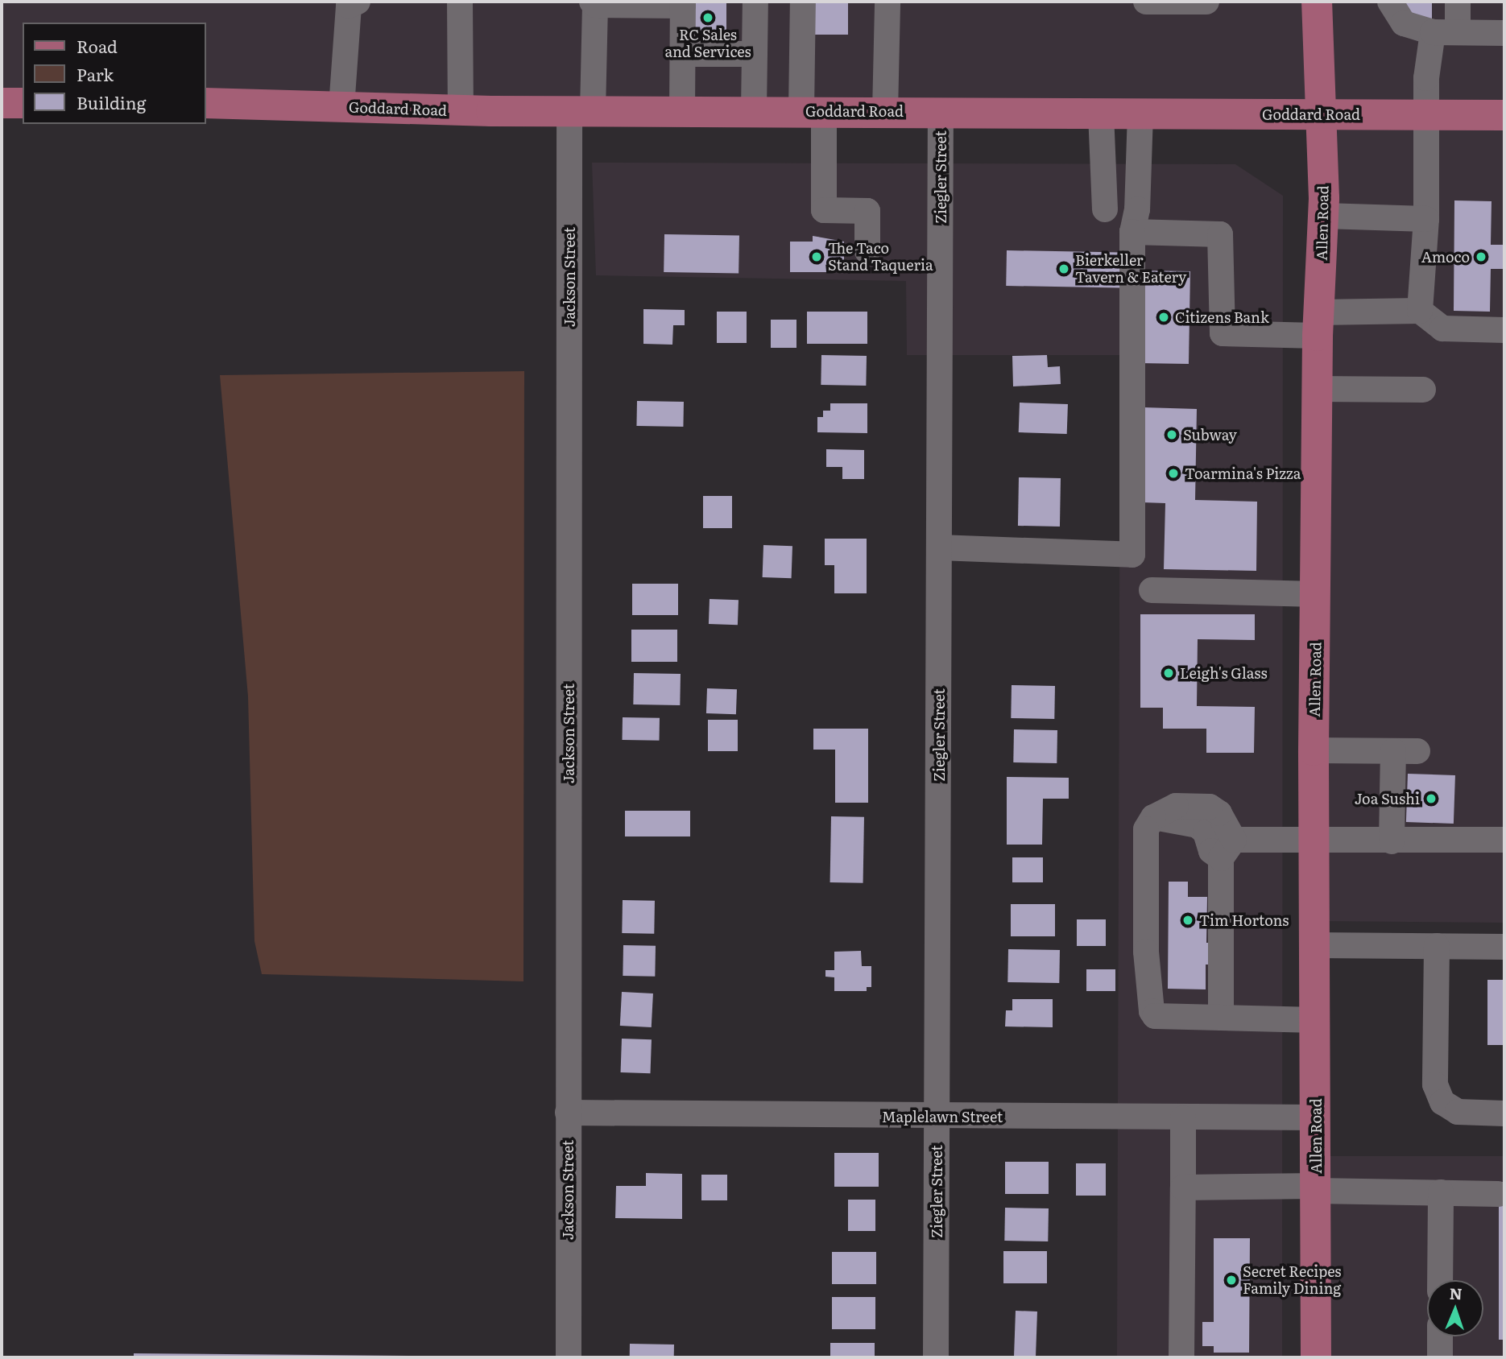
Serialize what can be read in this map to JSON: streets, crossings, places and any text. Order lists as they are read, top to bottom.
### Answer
{
  "streets": {
    "main road": ["Goddard Road", "Allen Road"],
    "street": ["Ziegler Street", "Jackson Street", "Maplelawn Street"]
  },
  "crossings": [
    ["Goddard Road", "Ziegler Street"],
    ["Goddard Road", "Allen Road"],
    ["Goddard Road", "Jackson Street"],
    ["Ziegler Street", "Maplelawn Street"],
    ["Allen Road", "Maplelawn Street"],
    ["Jackson Street", "Maplelawn Street"]
  ],
  "places": [
    "RC Sales and Services",
    "The Taco Stand Taqueria",
    "Amoco",
    "Bierkeller Tavern & Eatery",
    "Citizens Bank",
    "Subway",
    "Toarmina's Pizza",
    "Leigh's Glass",
    "Joa Sushi",
    "Tim Hortons",
    "Secret Recipes Family Dining"
  ],
  "legend": ["Road", "Park", "Building"],
  "north": "top"
}
